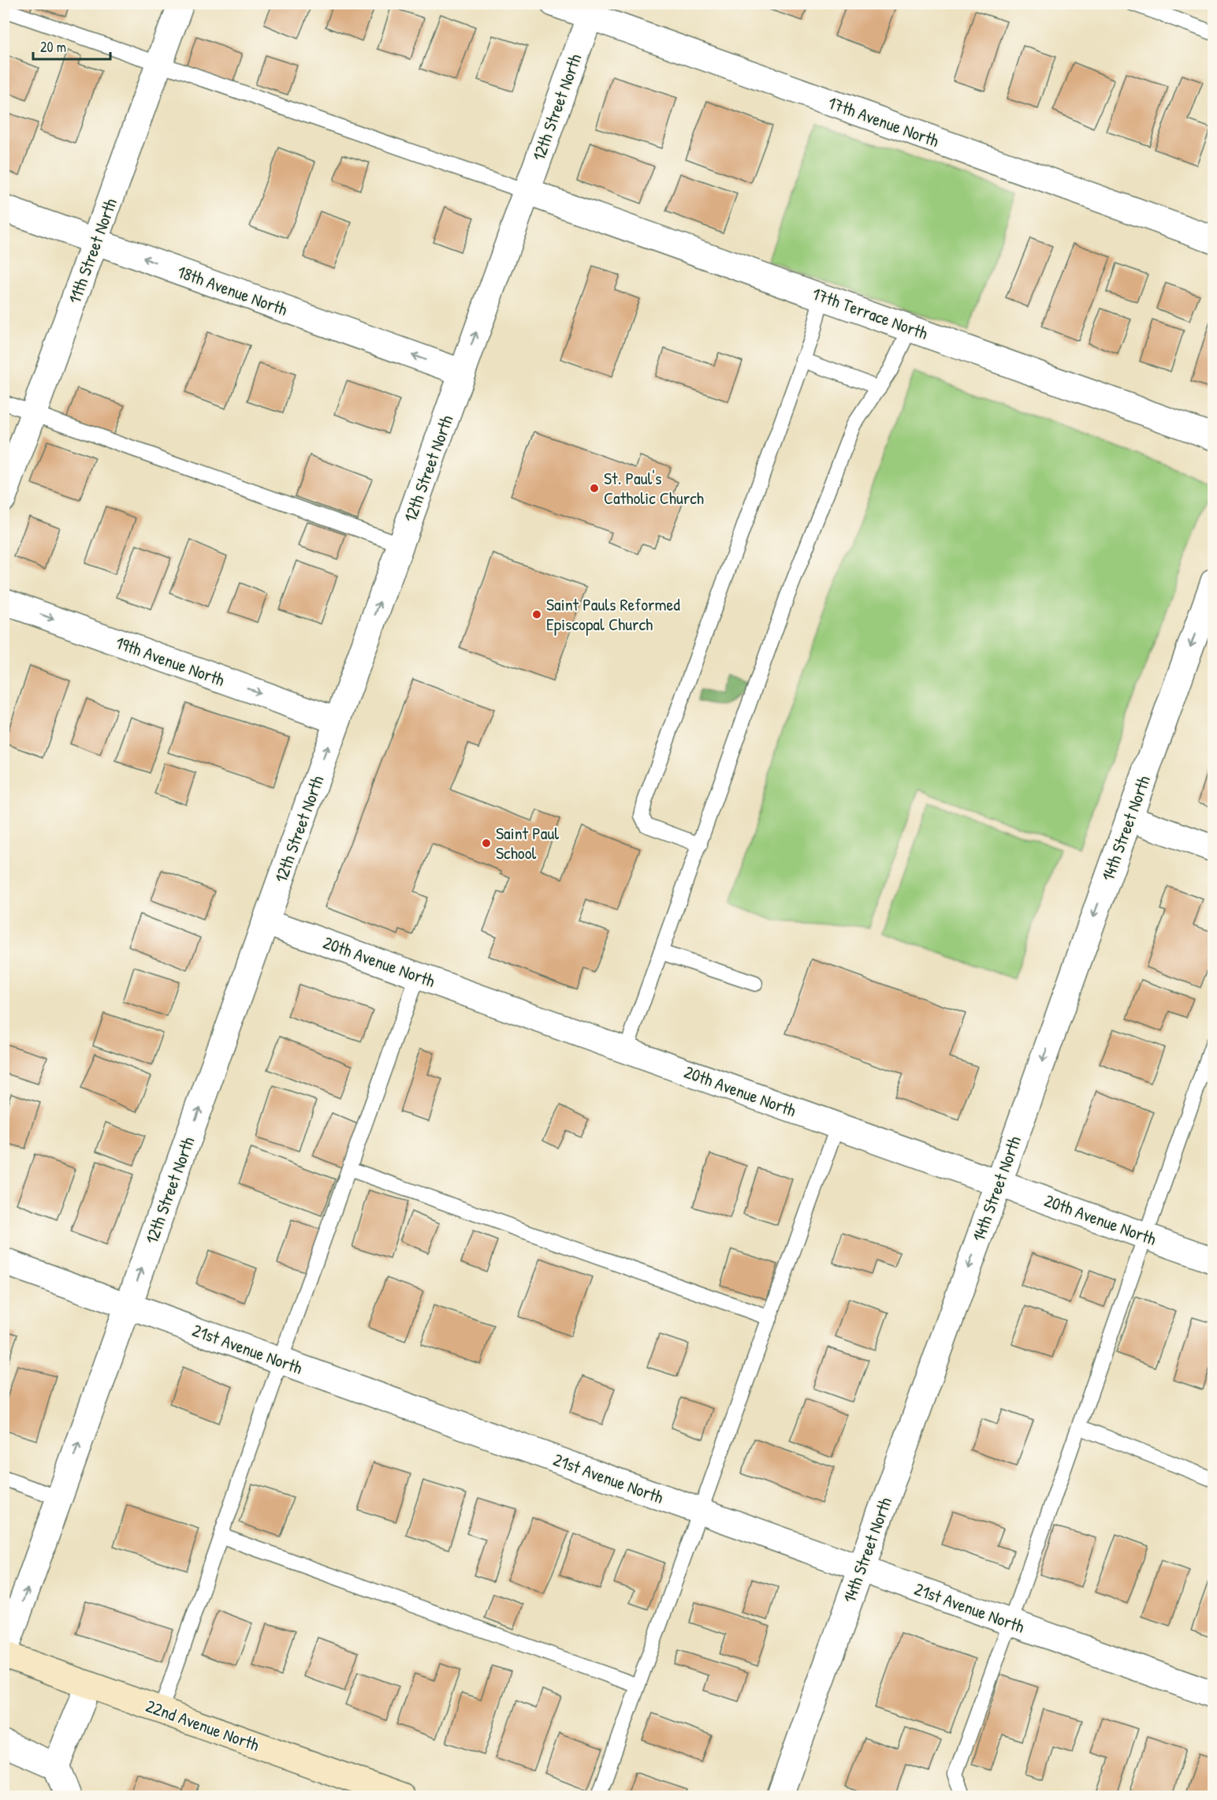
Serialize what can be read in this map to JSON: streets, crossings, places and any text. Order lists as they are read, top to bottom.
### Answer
{
  "streets": {
    "main road": ["22nd Avenue North"],
    "street": [
      "12th Street North",
      "17th Avenue North",
      "11th Street North",
      "18th Avenue North",
      "17th Terrace North",
      "19th Avenue North",
      "14th Street North",
      "20th Avenue North",
      "21st Avenue North"
    ]
  },
  "crossings": [
    ["12th Street North", "17th Avenue North"],
    ["12th Street North", "18th Avenue North"],
    ["12th Street North", "17th Terrace North"],
    ["12th Street North", "19th Avenue North"],
    ["12th Street North", "20th Avenue North"],
    ["12th Street North", "21st Avenue North"],
    ["12th Street North", "22nd Avenue North"],
    ["11th Street North", "18th Avenue North"],
    ["14th Street North", "20th Avenue North"],
    ["14th Street North", "21st Avenue North"]
  ],
  "one_way": [
    "12th Street North",
    "18th Avenue North",
    "19th Avenue North",
    "14th Street North"
  ],
  "places": ["St. Paul's Catholic Church", "Saint Pauls Reformed Episcopal Church", "Saint Paul School"],
  "scale_bar": "20 m"
}
